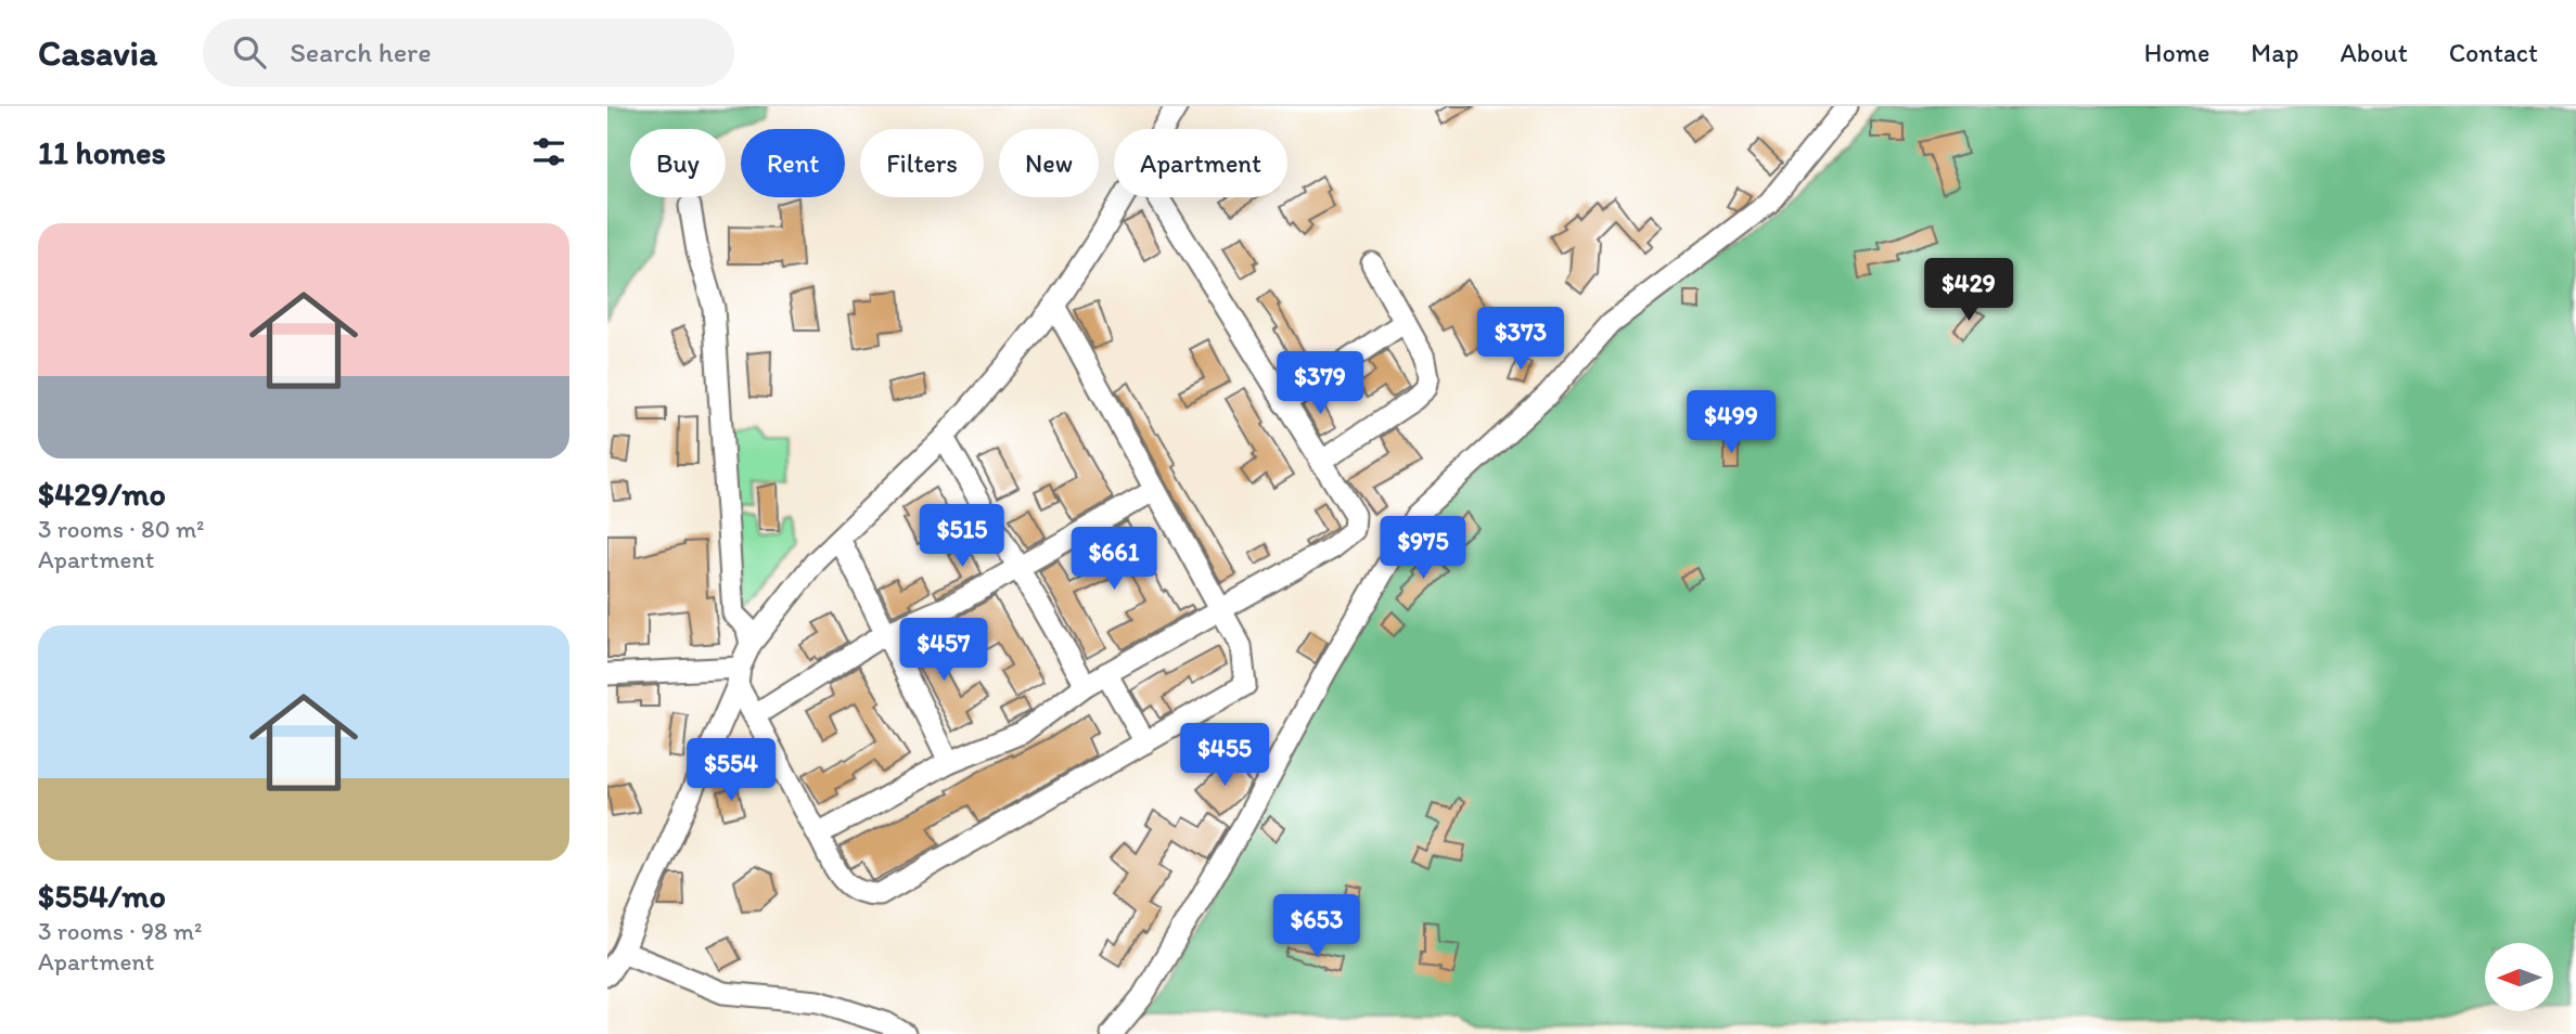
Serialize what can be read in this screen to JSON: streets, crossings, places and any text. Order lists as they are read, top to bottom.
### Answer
{
  "north": "left",
  "page": {
    "header": "Casavia",
    "search": "Search here",
    "nav": [
      "Home",
      "Map",
      "About",
      "Contact"
    ],
    "heading": "11 homes",
    "chip": [
      "Buy",
      "Rent",
      "Filters",
      "New",
      "Apartment"
    ],
    "list": [
      {
        "name": "$429/mo",
        "note": "3 rooms · 80 m² · Apartment"
      },
      {
        "name": "$554/mo",
        "note": "3 rooms · 98 m² · Apartment"
      }
    ],
    "price": [
      "$429",
      "$373",
      "$379",
      "$499",
      "$515",
      "$975",
      "$661",
      "$457",
      "$455",
      "$554",
      "$653"
    ]
  }
}
